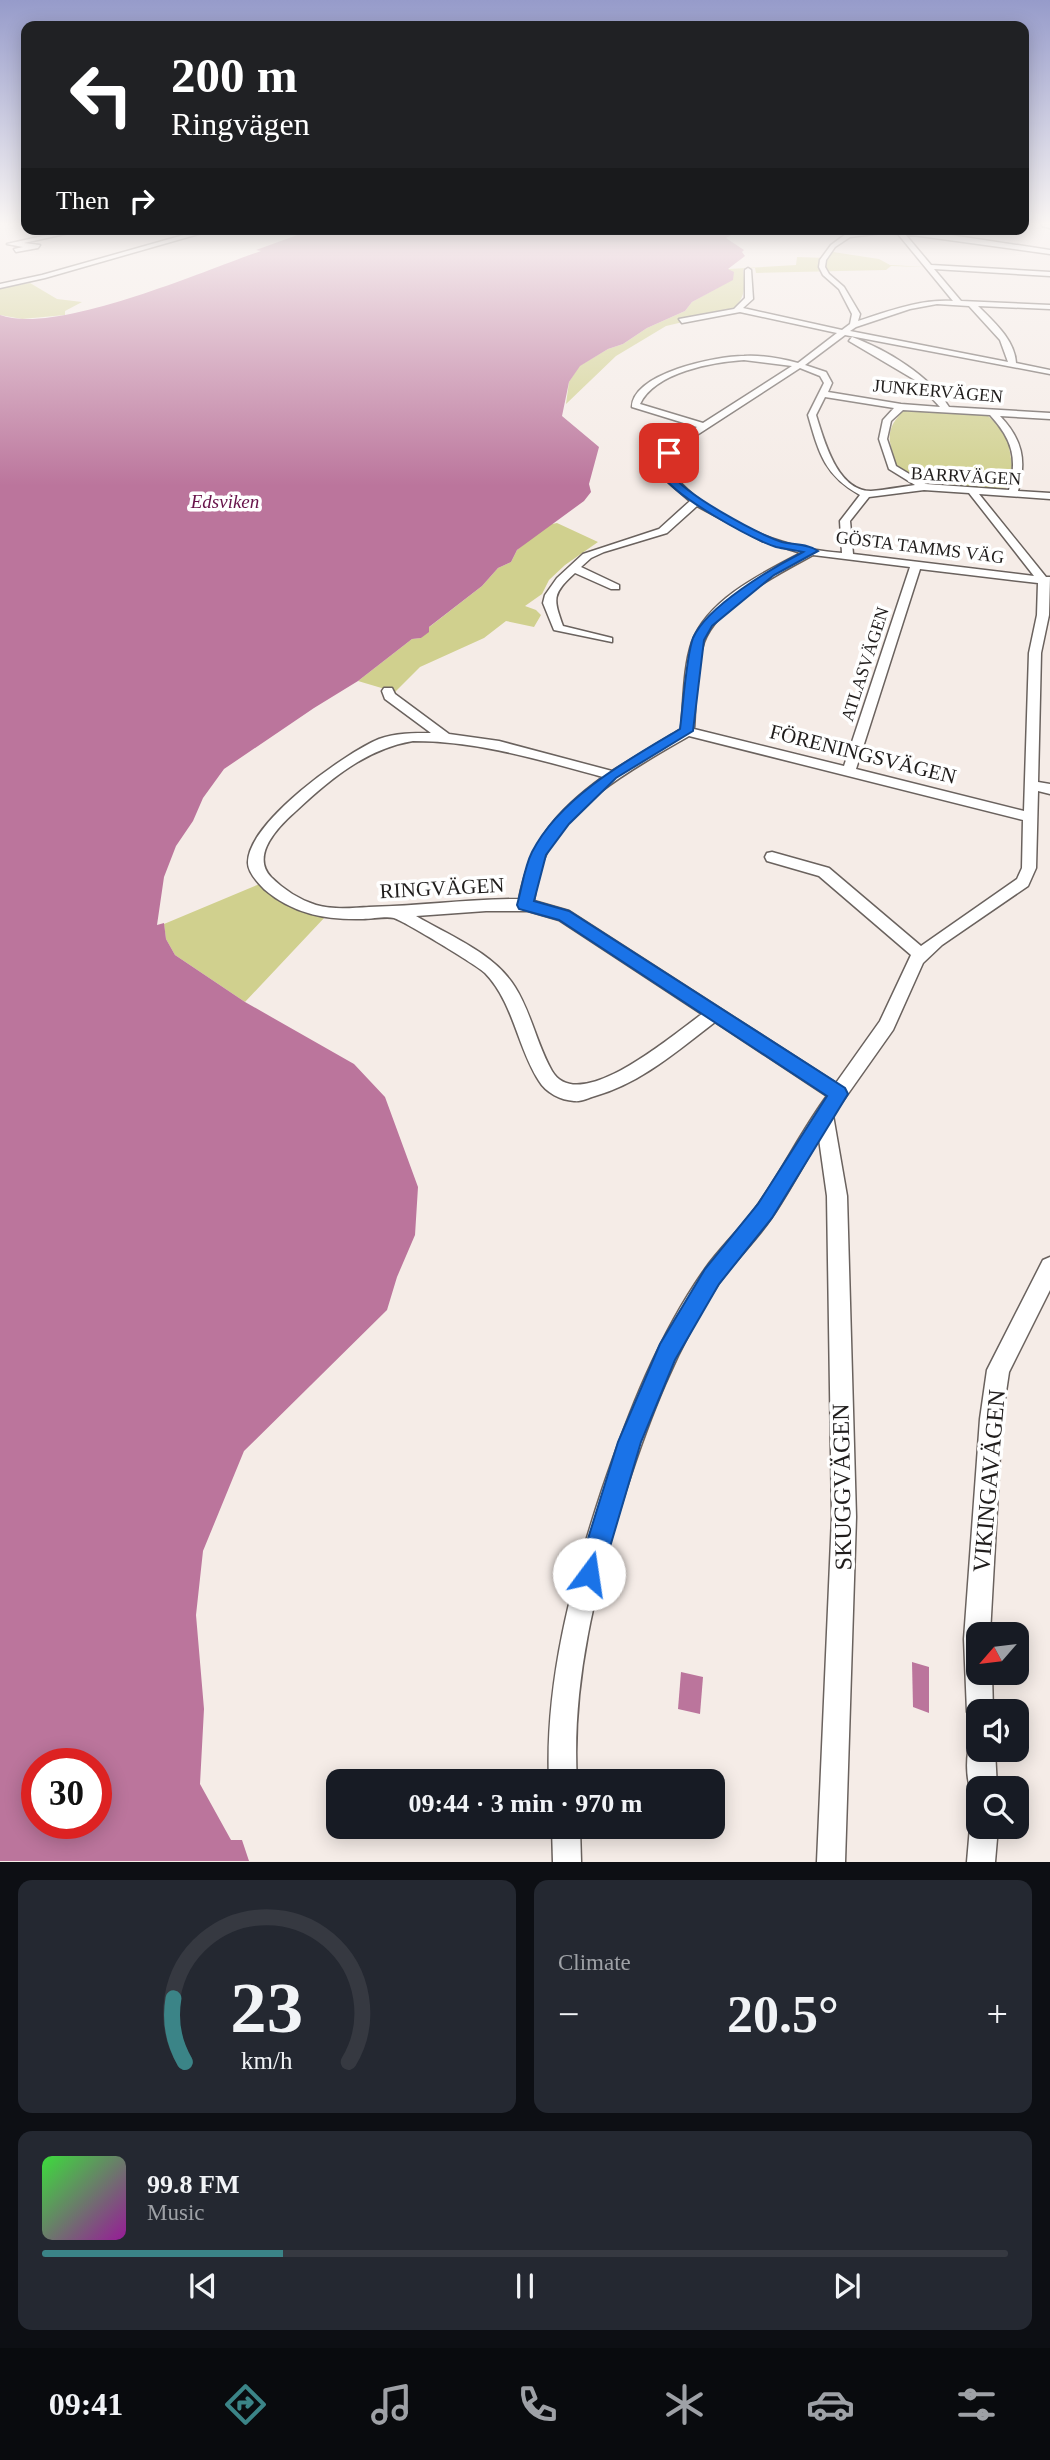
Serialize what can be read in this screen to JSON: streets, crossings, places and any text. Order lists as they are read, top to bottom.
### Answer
{
  "streets": {
    "street": [
      "JUNKERVÄGEN",
      "BARRVÄGEN",
      "GÖSTA TAMMS VÄG",
      "ATLASVÄGEN",
      "FÖRENINGSVÄGEN",
      "RINGVÄGEN",
      "VIKINGAVÄGEN",
      "SKUGGVÄGEN"
    ]
  },
  "crossings": [
    ["GÖSTA TAMMS VÄG", "ATLASVÄGEN"],
    ["ATLASVÄGEN", "FÖRENINGSVÄGEN"]
  ],
  "water": ["Edsviken"],
  "north": "bottom left",
  "page": {
    "turn": ["200 m", "Ringvägen"],
    "then": "Then",
    "limit": "30",
    "trip": "09:44 · 3 min · 970 m",
    "tile": "Climate",
    "heat": ["−", "20.5°", "+"],
    "song": ["99.8 FM", "Music"],
    "tabs": "09:41",
    "gauge": ["23", "km/h"]
  }
}
